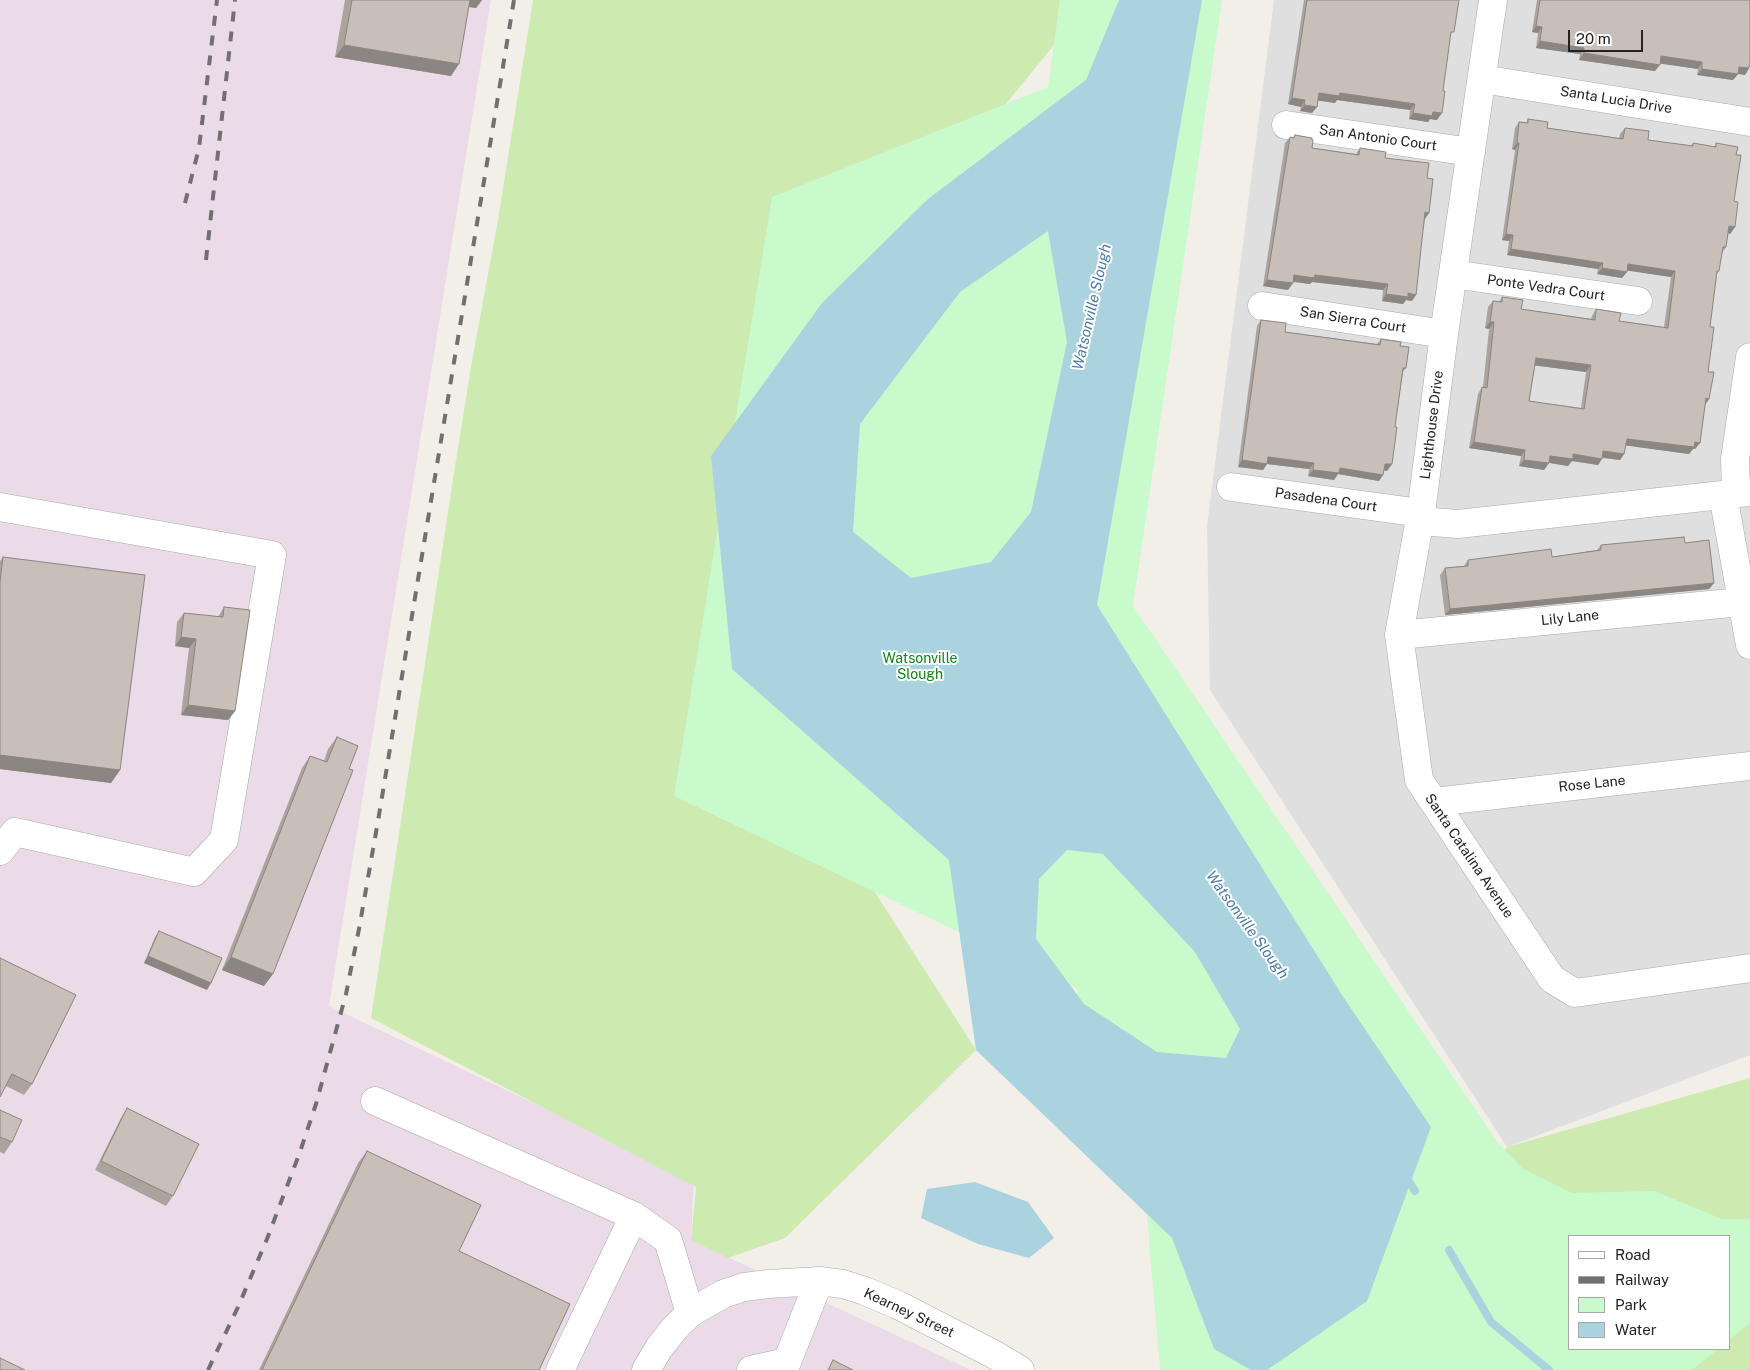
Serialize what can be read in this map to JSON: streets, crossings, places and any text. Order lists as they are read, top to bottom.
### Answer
{
  "streets": {
    "street": [
      "Santa Lucia Drive",
      "San Antonio Court",
      "Ponte Vedra Court",
      "San Sierra Court",
      "Lighthouse Drive",
      "Pasadena Court",
      "Lily Lane",
      "Rose Lane",
      "Santa Catalina Avenue",
      "Kearney Street"
    ]
  },
  "crossings": [
    ["Santa Lucia Drive", "Lighthouse Drive"],
    ["San Antonio Court", "Lighthouse Drive"],
    ["Ponte Vedra Court", "Lighthouse Drive"],
    ["San Sierra Court", "Lighthouse Drive"],
    ["Lighthouse Drive", "Pasadena Court"],
    ["Lighthouse Drive", "Santa Catalina Avenue"],
    ["Pasadena Court", "Santa Catalina Avenue"],
    ["Lily Lane", "Santa Catalina Avenue"],
    ["Rose Lane", "Santa Catalina Avenue"]
  ],
  "water": ["Watsonville Slough"],
  "parks": ["Watsonville Slough"],
  "legend": [
    "Road",
    "Railway",
    "Park",
    "Water"
  ],
  "scale_bar": "20 m"
}
